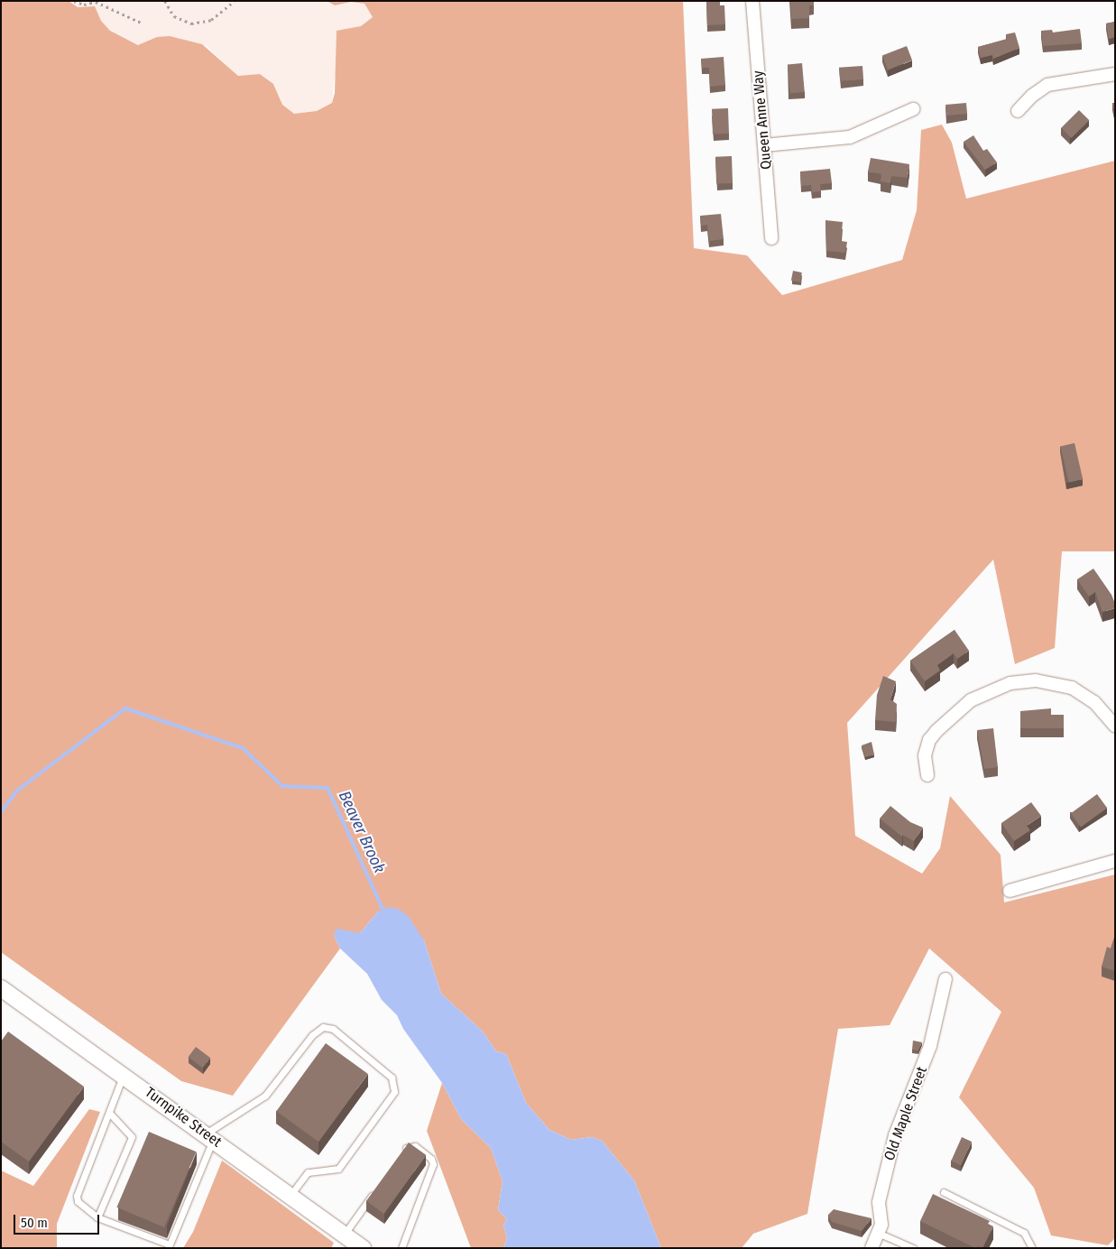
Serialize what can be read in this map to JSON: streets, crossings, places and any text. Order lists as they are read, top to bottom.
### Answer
{
  "streets": {
    "street": ["Queen Anne Way", "Old Maple Street", "Turnpike Street"]
  },
  "water": ["Beaver Brook"],
  "scale_bar": "50 m"
}
